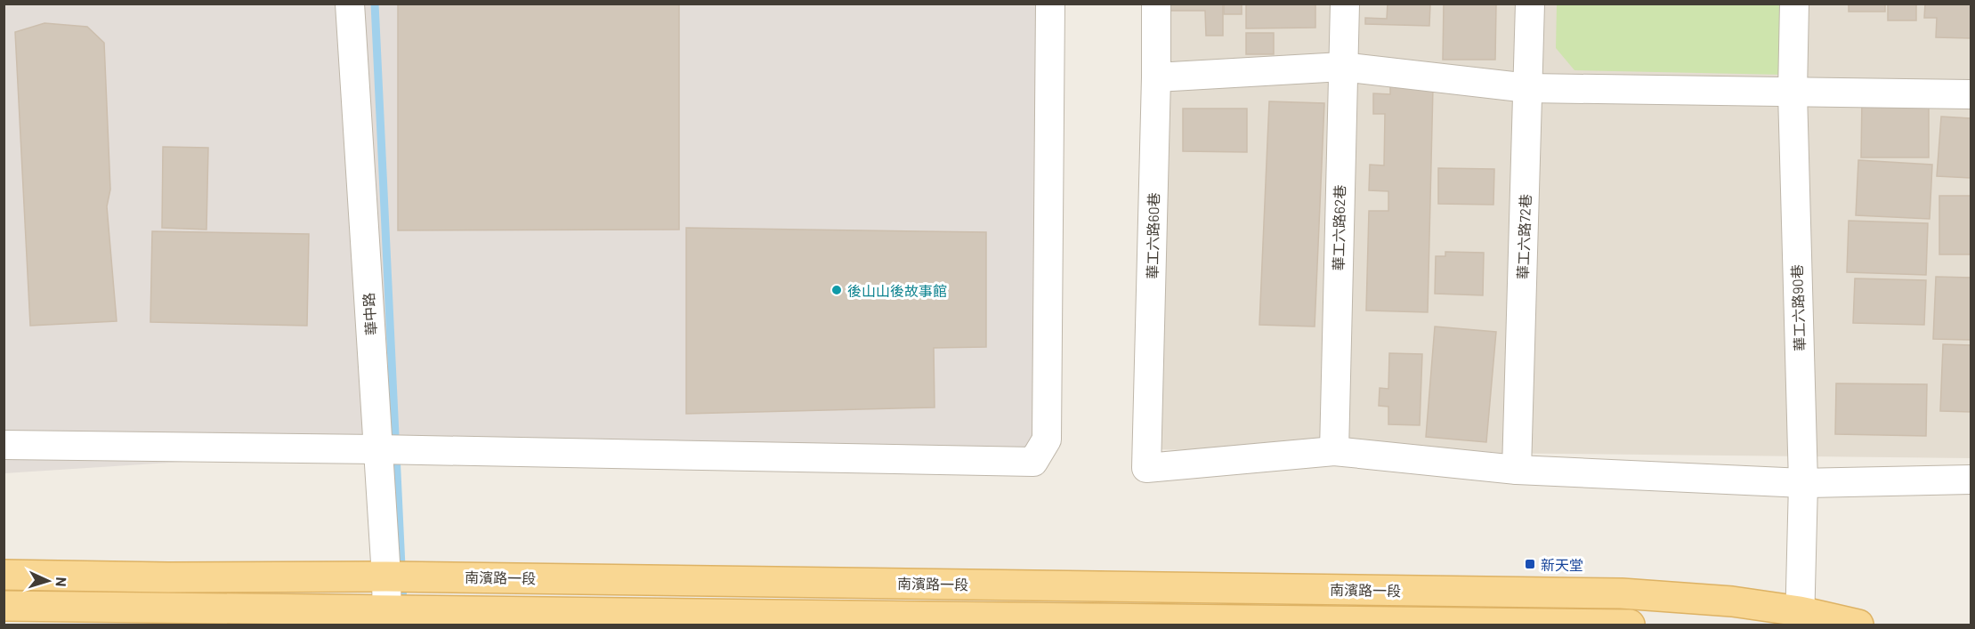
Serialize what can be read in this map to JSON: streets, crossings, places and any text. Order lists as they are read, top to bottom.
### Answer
{
  "streets": {
    "main road": ["南濱路一段"],
    "street": [
      "華工六路62巷",
      "華工六路60巷",
      "華工六路72巷",
      "華工六路90巷",
      "華中路"
    ]
  },
  "crossings": [
    ["華工六路62巷", "華工六路60巷"],
    ["華工六路90巷", "南濱路一段"],
    ["華中路", "南濱路一段"]
  ],
  "places": {
    "other": ["後山山後故事館"],
    "transit": ["新天堂"]
  },
  "north": "right"
}
